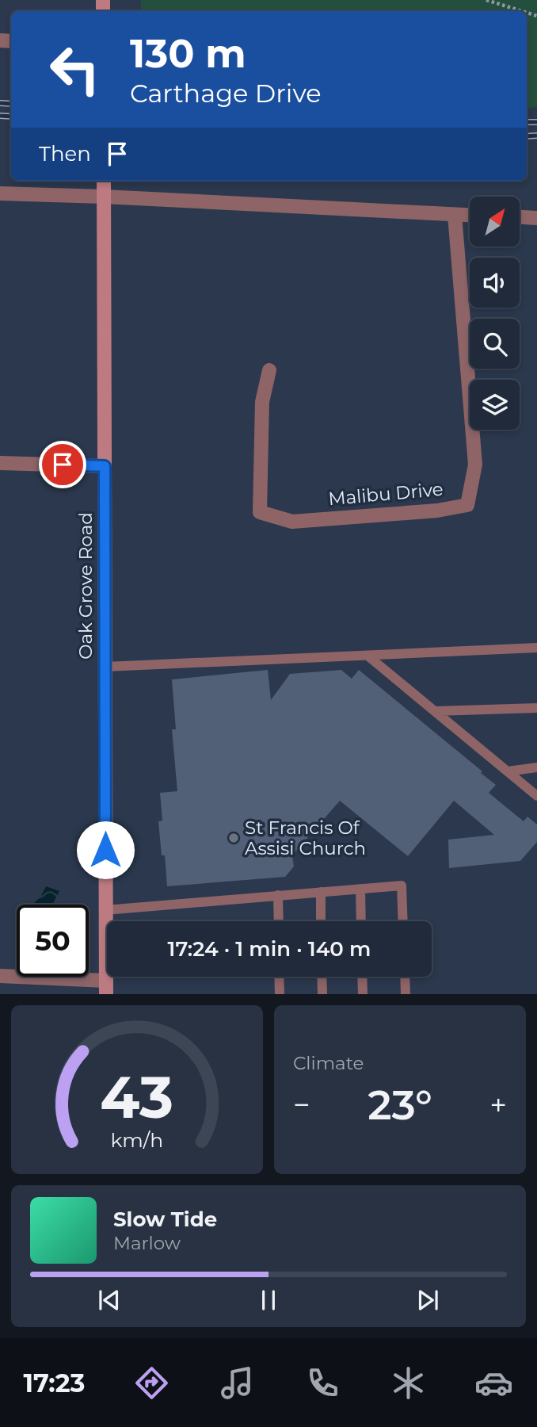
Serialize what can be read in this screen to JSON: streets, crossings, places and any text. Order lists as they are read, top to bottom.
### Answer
{
  "streets": {
    "main road": ["Oak Grove Road"],
    "street": ["Malibu Drive"]
  },
  "places": ["St Francis Of Assisi Church"],
  "north": "top right",
  "page": {
    "turn": ["130 m", "Carthage Drive"],
    "then": "Then",
    "limit": "50",
    "trip": "17:24 · 1 min · 140 m",
    "tile": "Climate",
    "heat": ["−", "23°", "+"],
    "song": ["Slow Tide", "Marlow"],
    "tabs": "17:23",
    "gauge": ["43", "km/h"]
  }
}
